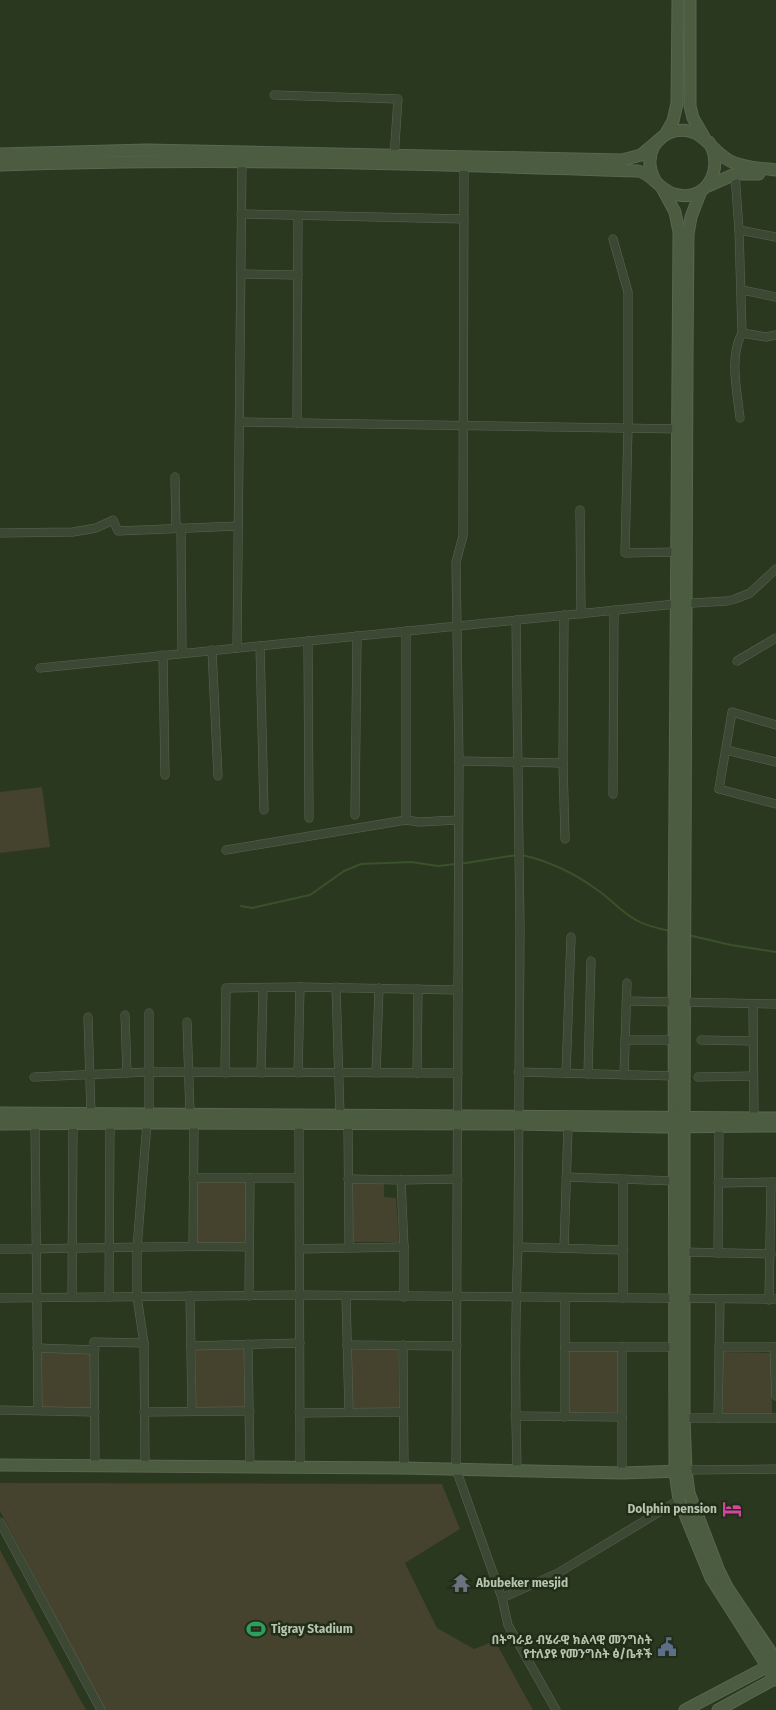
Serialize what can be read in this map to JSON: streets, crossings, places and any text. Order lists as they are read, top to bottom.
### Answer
{
  "places": {
    "hotel": ["Dolphin pension"],
    "temple": ["Abubeker mesjid"],
    "sports": ["Tigray Stadium"],
    "public building": ["በትግራይ ብሄራዊ ክልላዊ መንግስት የተለያዩ የመንግስት ፅ/ቤቶች"]
  }
}
